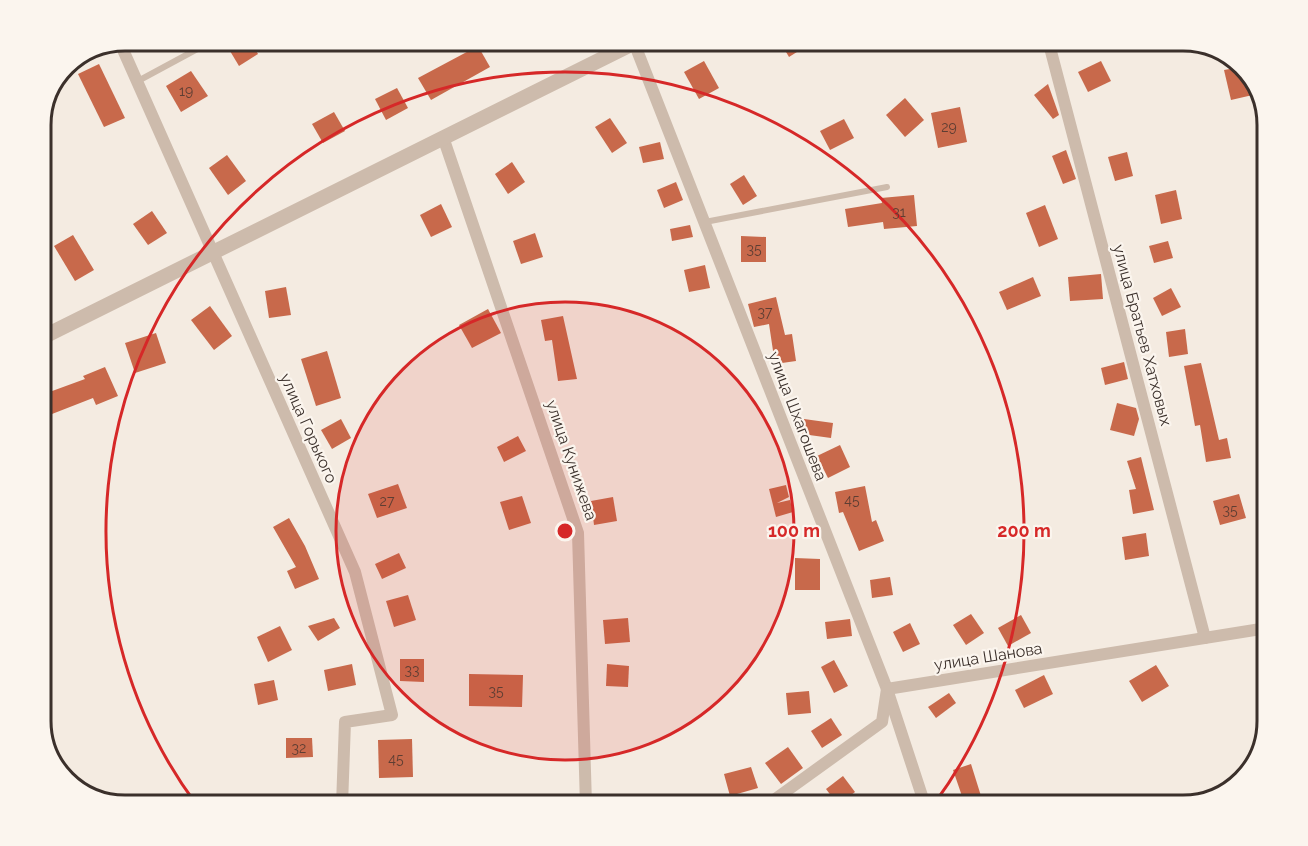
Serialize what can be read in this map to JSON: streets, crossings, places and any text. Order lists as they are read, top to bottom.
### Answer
{
  "streets": {
    "street": [
      "улица Братьев Хатховых",
      "улица Шхагошева",
      "улица Горького",
      "улица Кунижева",
      "улица Шанова"
    ]
  },
  "crossings": [
    ["улица Братьев Хатховых", "улица Шанова"],
    ["улица Шхагошева", "улица Шанова"]
  ],
  "house_numbers": [
    "19",
    "29",
    "31",
    "35",
    "37",
    "45",
    "27",
    "35",
    "33",
    "35",
    "32",
    "45"
  ],
  "rings": ["100 m", "200 m"]
}
